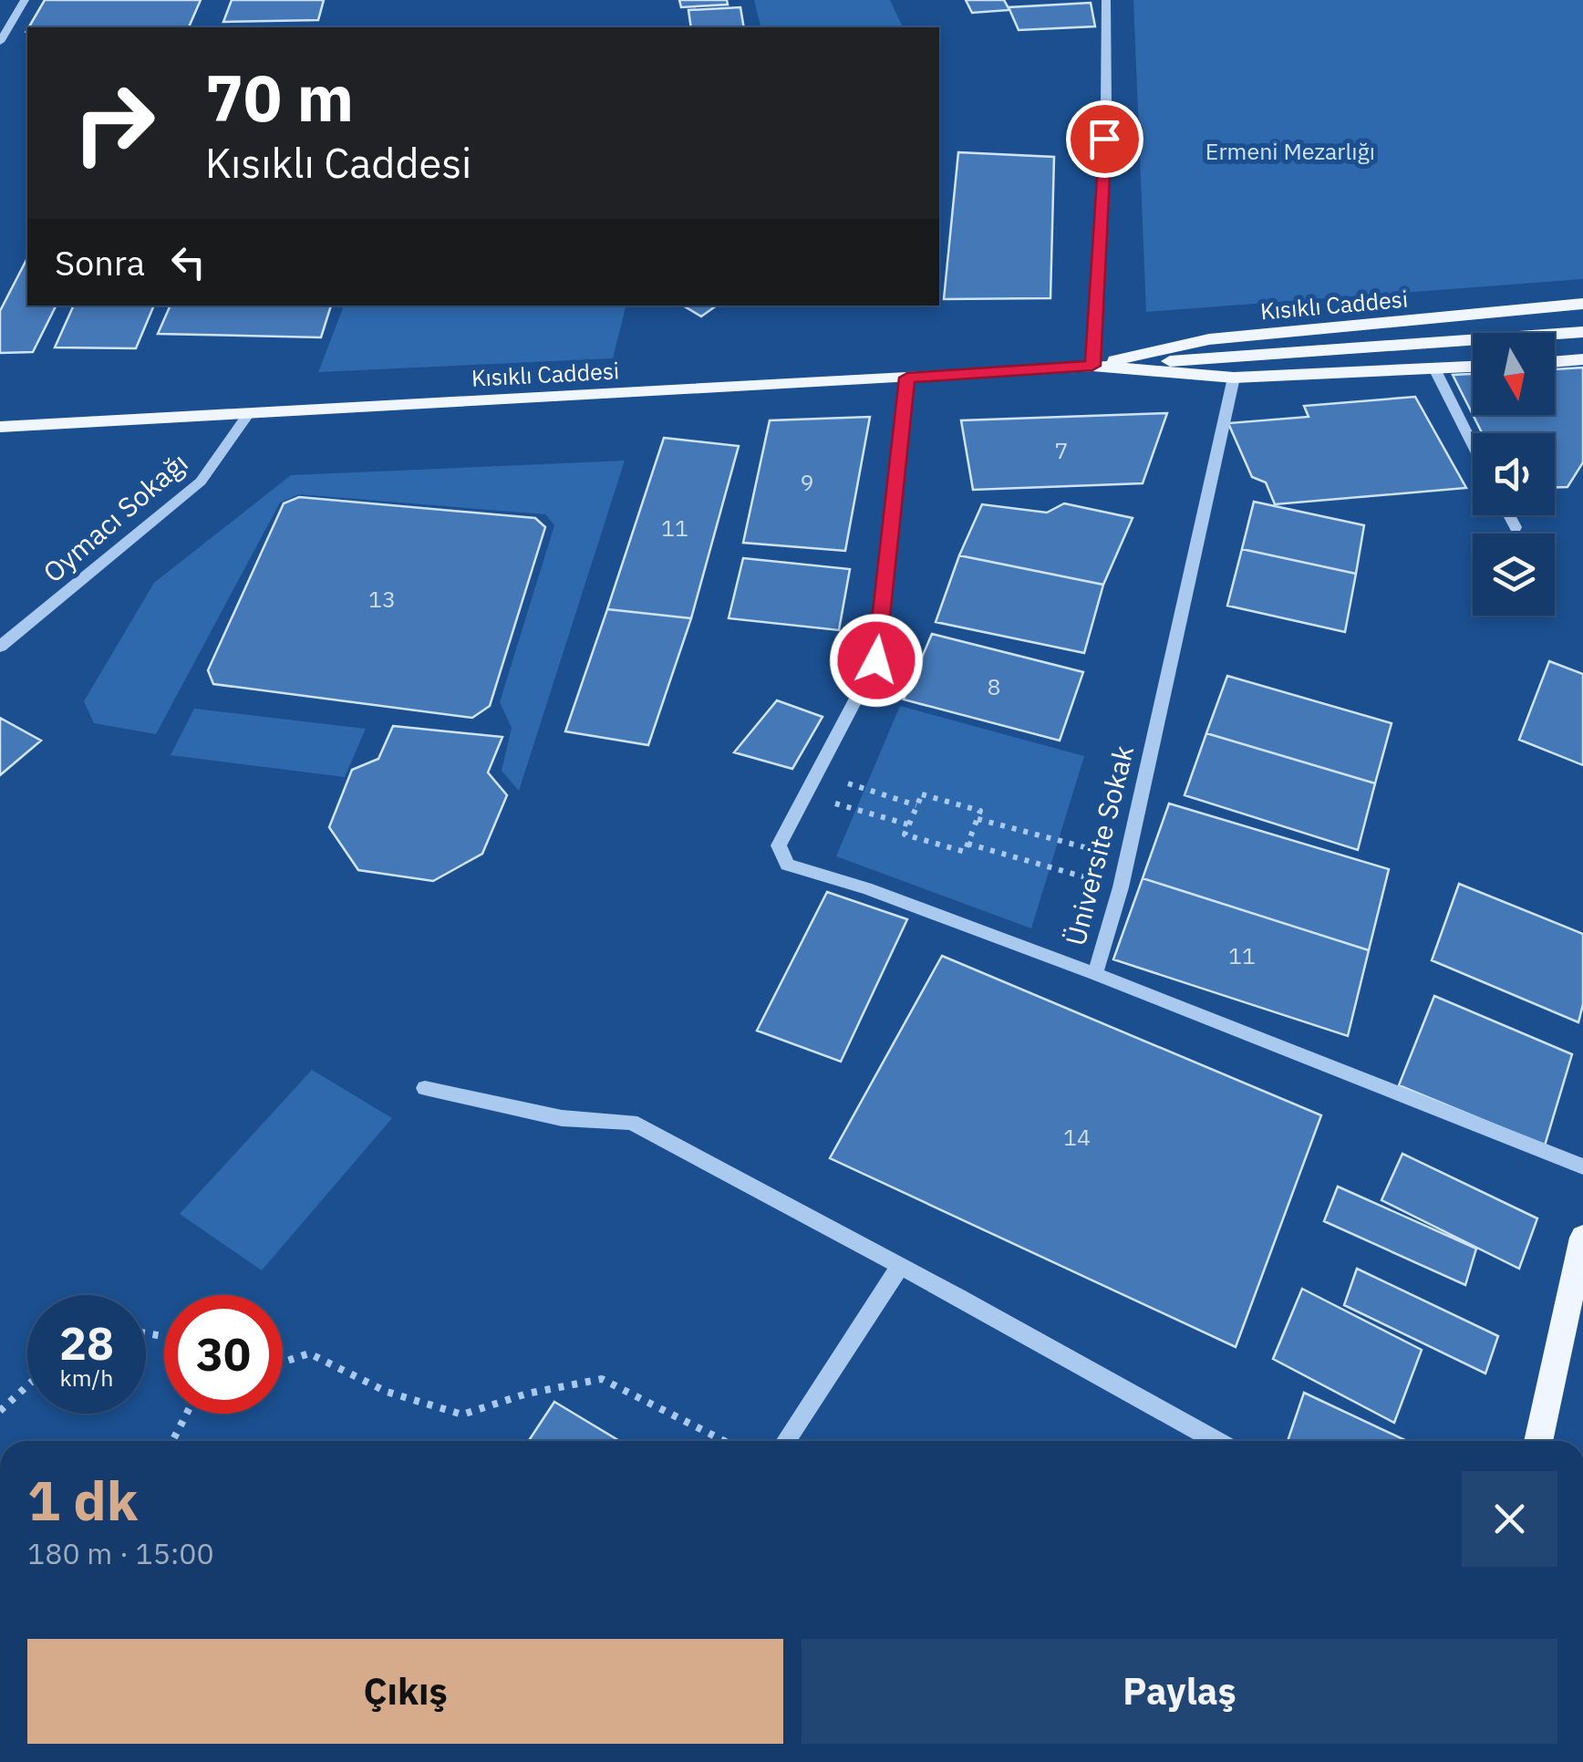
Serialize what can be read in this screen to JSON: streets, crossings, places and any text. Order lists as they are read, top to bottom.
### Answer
{
  "streets": {
    "main road": ["Kısıklı Caddesi"],
    "street": ["Oymacı Sokağı", "Üniversite Sokak"]
  },
  "crossings": [
    ["Kısıklı Caddesi", "Oymacı Sokağı"],
    ["Kısıklı Caddesi", "Üniversite Sokak"]
  ],
  "parks": ["Ermeni Mezarlığı"],
  "house_numbers": [
    "7",
    "9",
    "11",
    "13",
    "8",
    "11",
    "14"
  ],
  "north": "bottom",
  "page": {
    "turn": ["70 m", "Kısıklı Caddesi"],
    "then": "Sonra",
    "speed": "28 km/h",
    "limit": "30",
    "heading": ["1 dk", "180 m · 15:00"],
    "buttons": ["Çıkış", "Paylaş"]
  }
}
